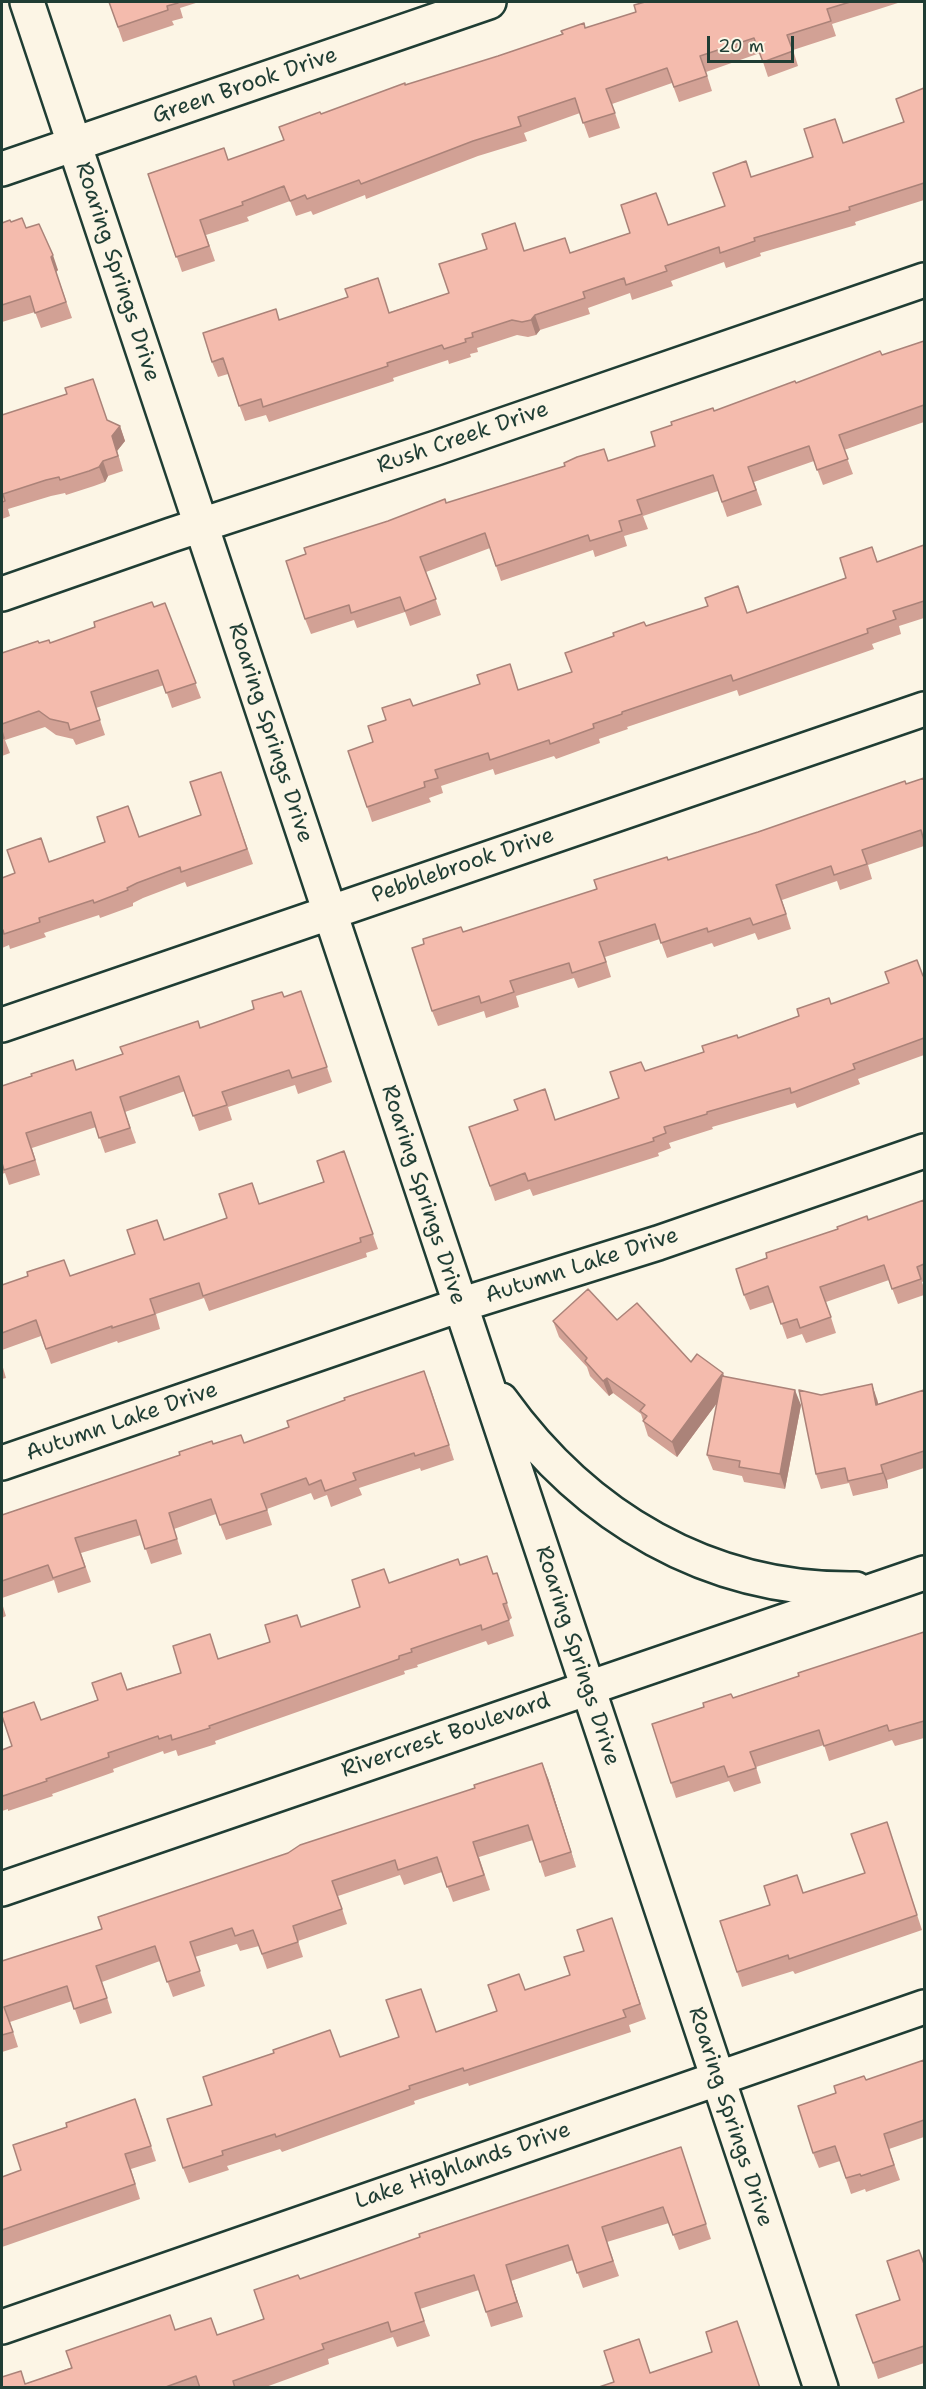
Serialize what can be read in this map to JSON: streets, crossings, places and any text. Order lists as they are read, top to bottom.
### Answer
{
  "streets": {
    "street": [
      "Green Brook Drive",
      "Roaring Springs Drive",
      "Rush Creek Drive",
      "Pebblebrook Drive",
      "Autumn Lake Drive",
      "Rivercrest Boulevard",
      "Lake Highlands Drive"
    ]
  },
  "crossings": [
    ["Green Brook Drive", "Roaring Springs Drive"],
    ["Roaring Springs Drive", "Rush Creek Drive"],
    ["Roaring Springs Drive", "Pebblebrook Drive"],
    ["Roaring Springs Drive", "Autumn Lake Drive"],
    ["Roaring Springs Drive", "Rivercrest Boulevard"],
    ["Roaring Springs Drive", "Lake Highlands Drive"]
  ],
  "scale_bar": "20 m"
}
